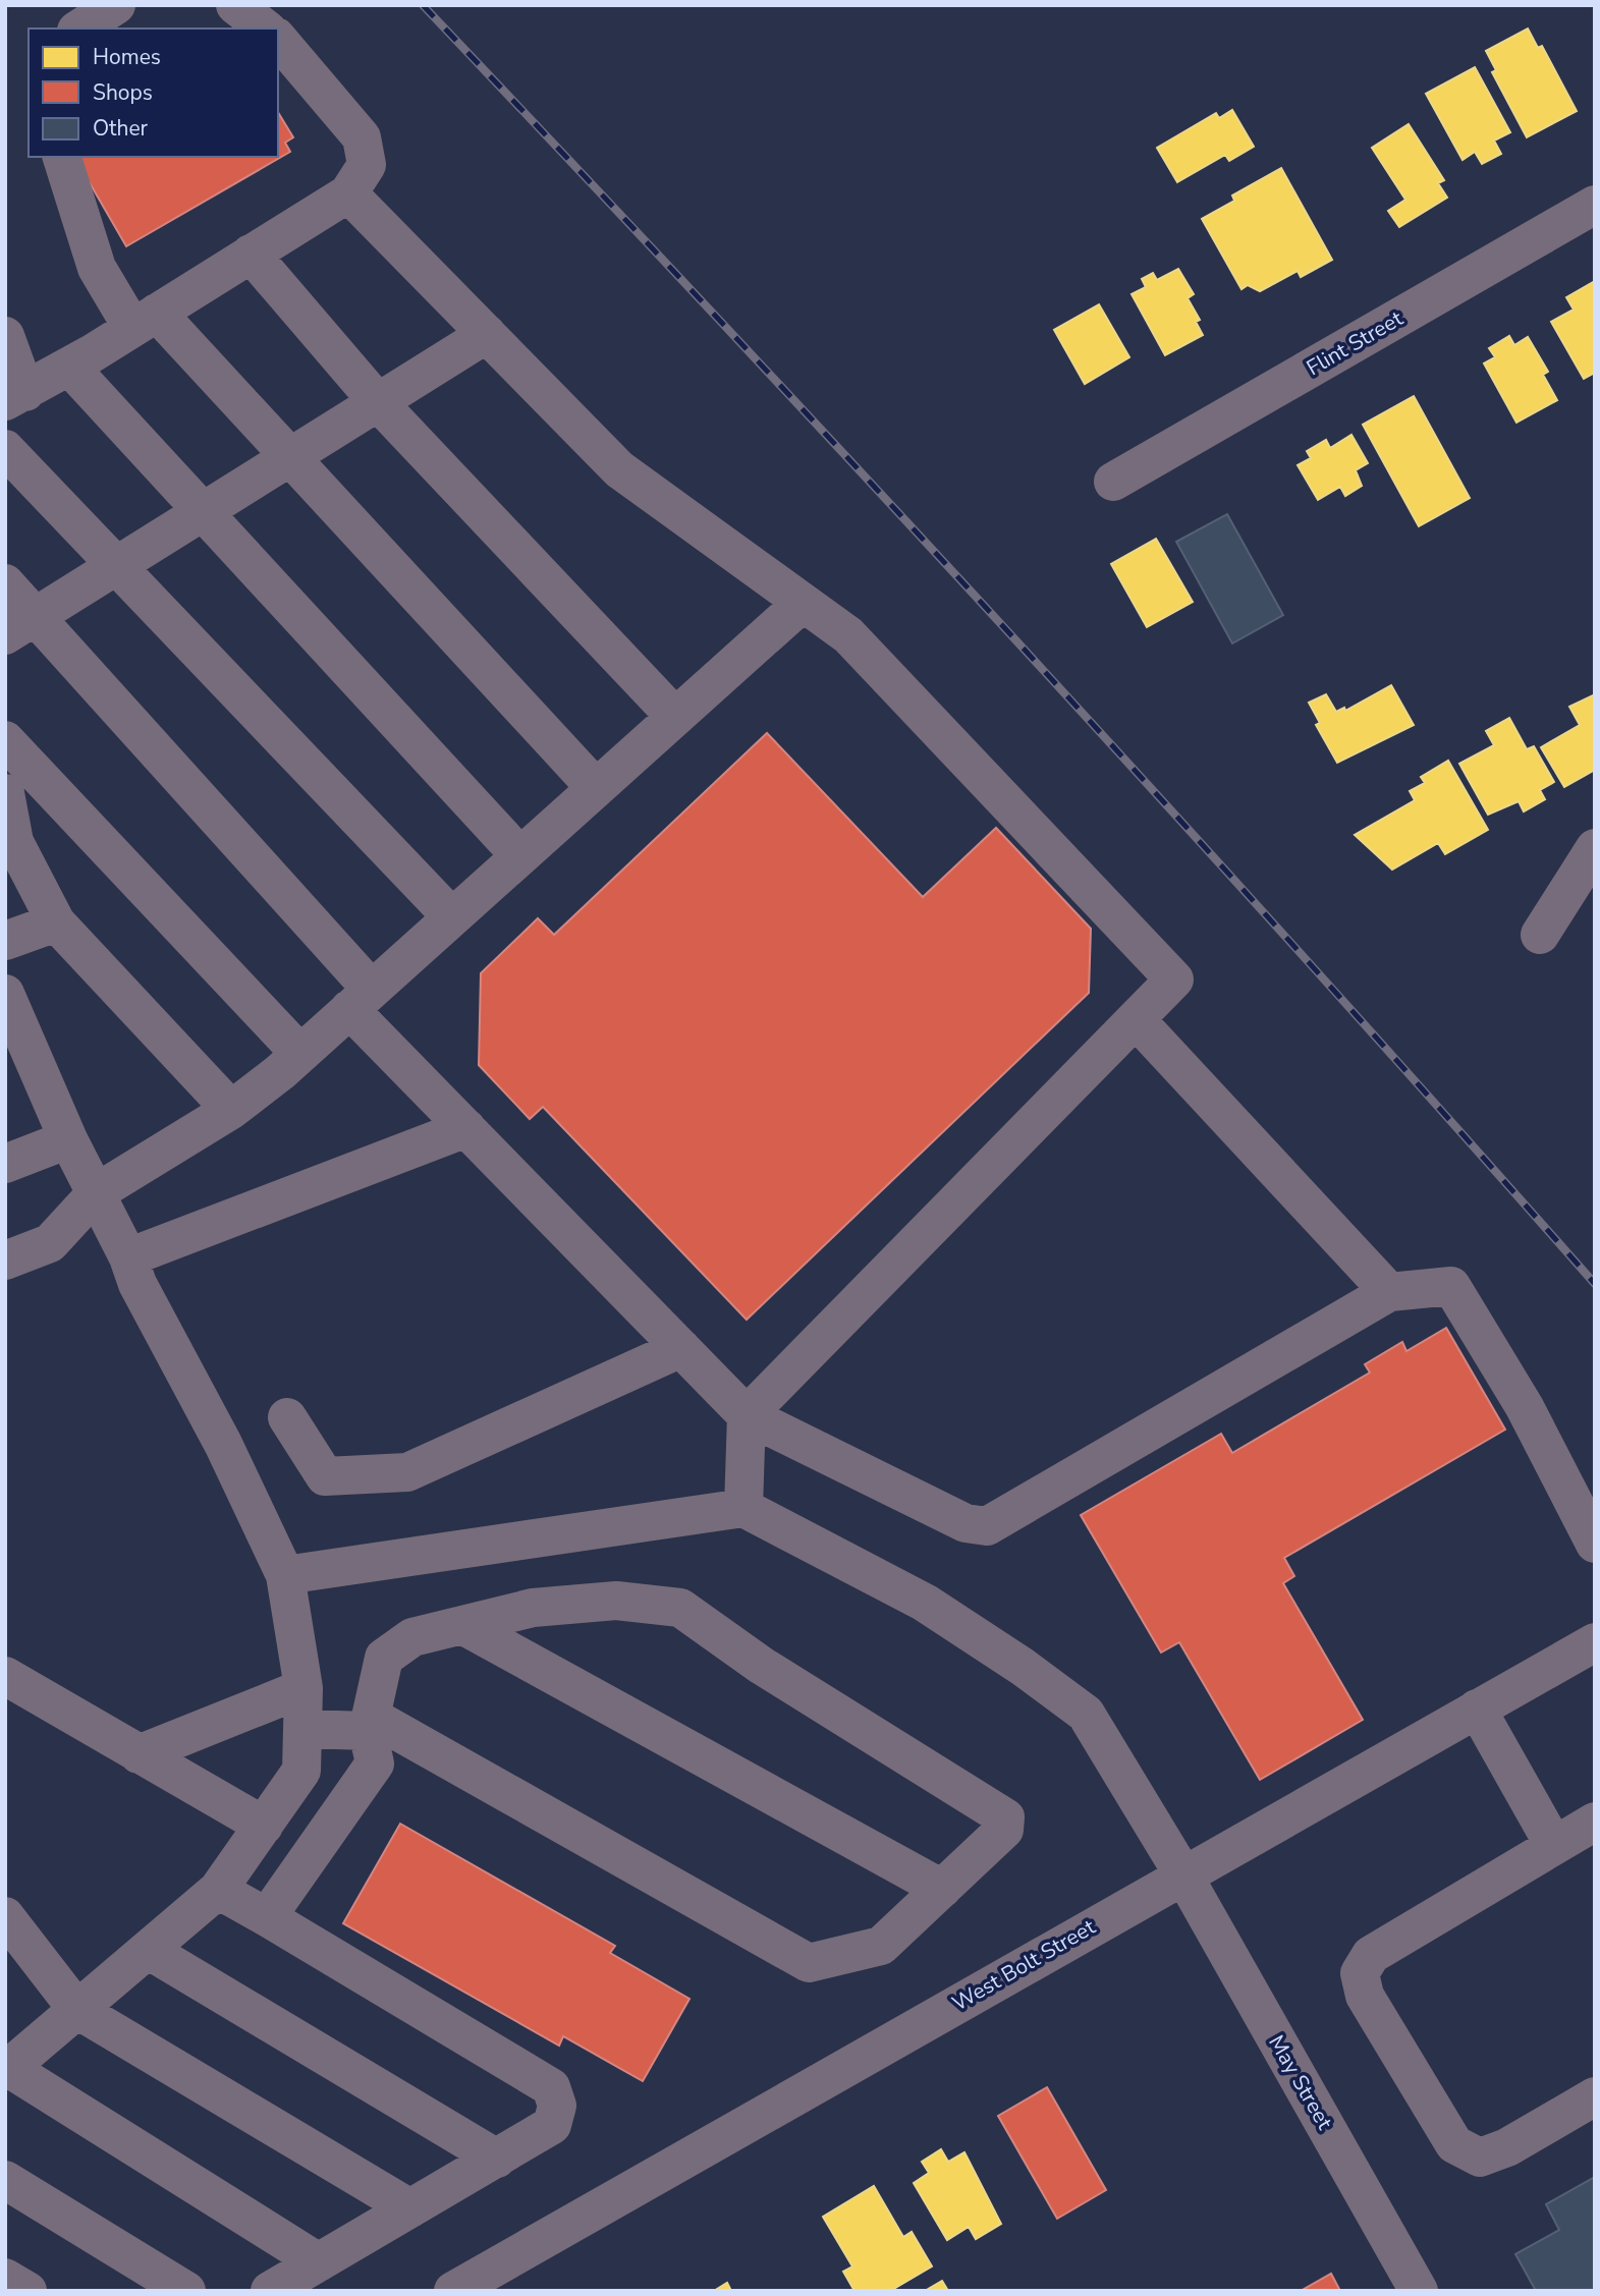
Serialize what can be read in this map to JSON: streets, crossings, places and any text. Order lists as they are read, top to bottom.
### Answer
{
  "streets": {
    "street": ["Flint Street", "West Bolt Street", "May Street"]
  },
  "crossings": [
    ["West Bolt Street", "May Street"]
  ],
  "legend": ["Homes", "Shops", "Other"]
}
